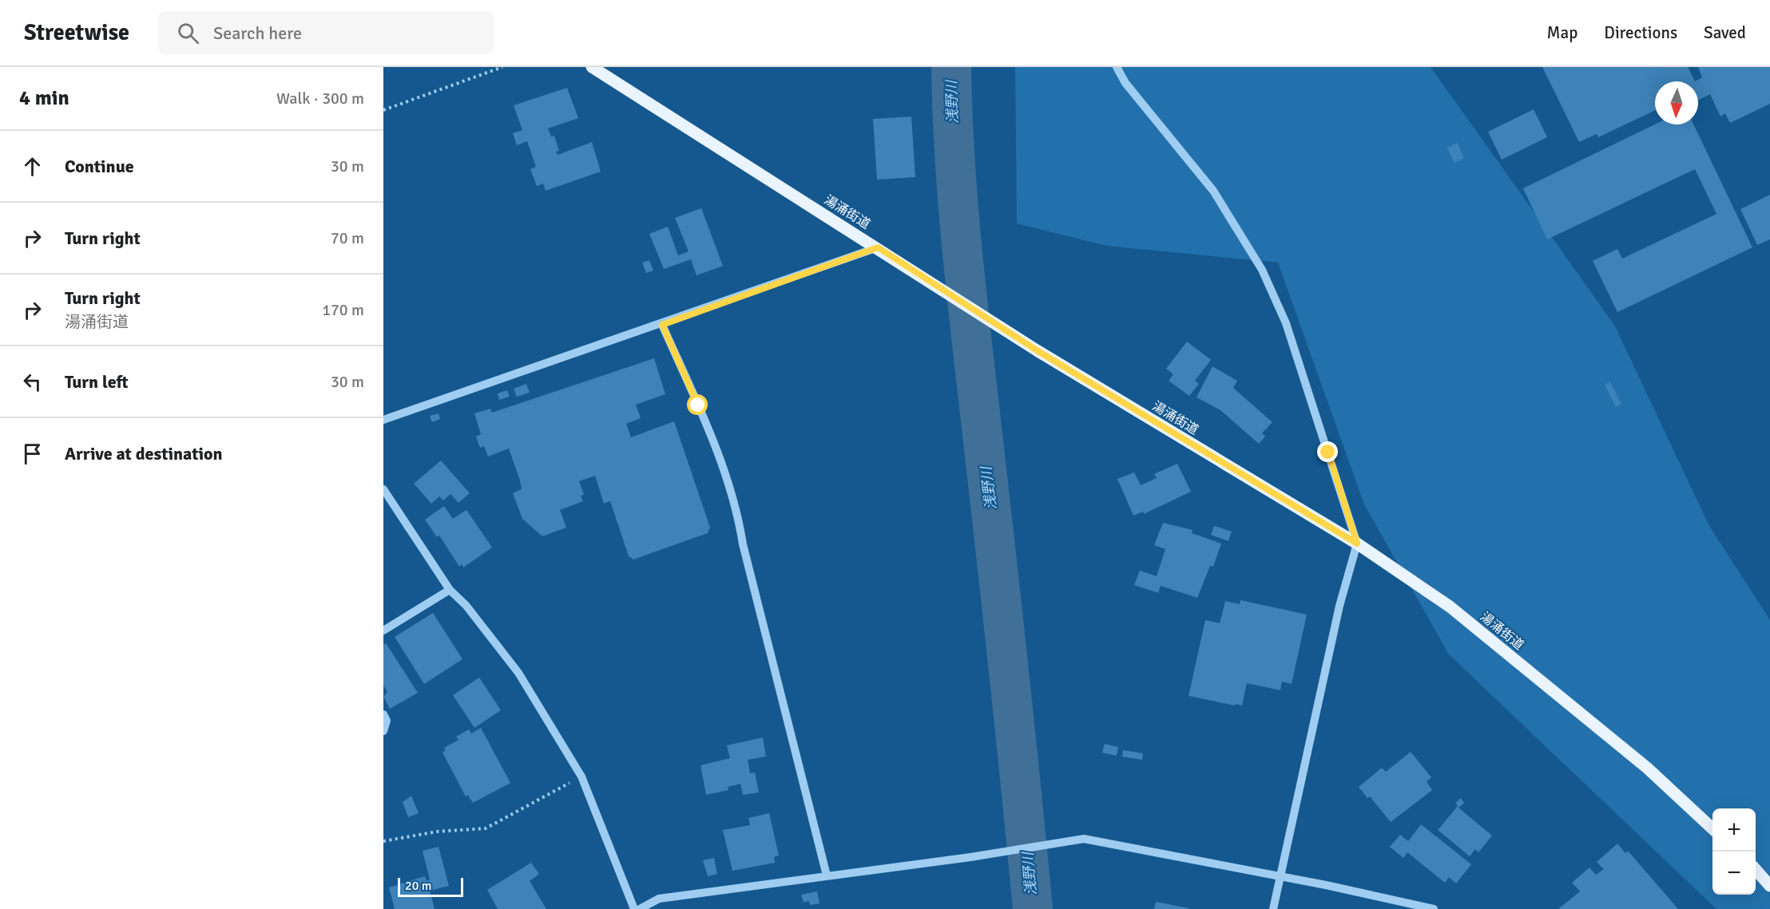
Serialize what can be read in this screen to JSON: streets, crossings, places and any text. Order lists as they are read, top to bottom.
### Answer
{
  "streets": {
    "main road": ["湯涌街道"]
  },
  "water": ["浅野川"],
  "scale_bar": "20 m",
  "north": "bottom",
  "page": {
    "header": "Streetwise",
    "search": "Search here",
    "nav": ["Map", "Directions", "Saved"],
    "heading": ["4 min", "Walk · 300 m"],
    "list": [
      ["Continue", "30 m"],
      ["Turn right", "70 m"],
      ["Turn right", "湯涌街道", "170 m"],
      ["Turn left", "30 m"],
      "Arrive at destination"
    ],
    "map_buttons": ["+", "−"],
    "scale": "20 m"
  }
}
